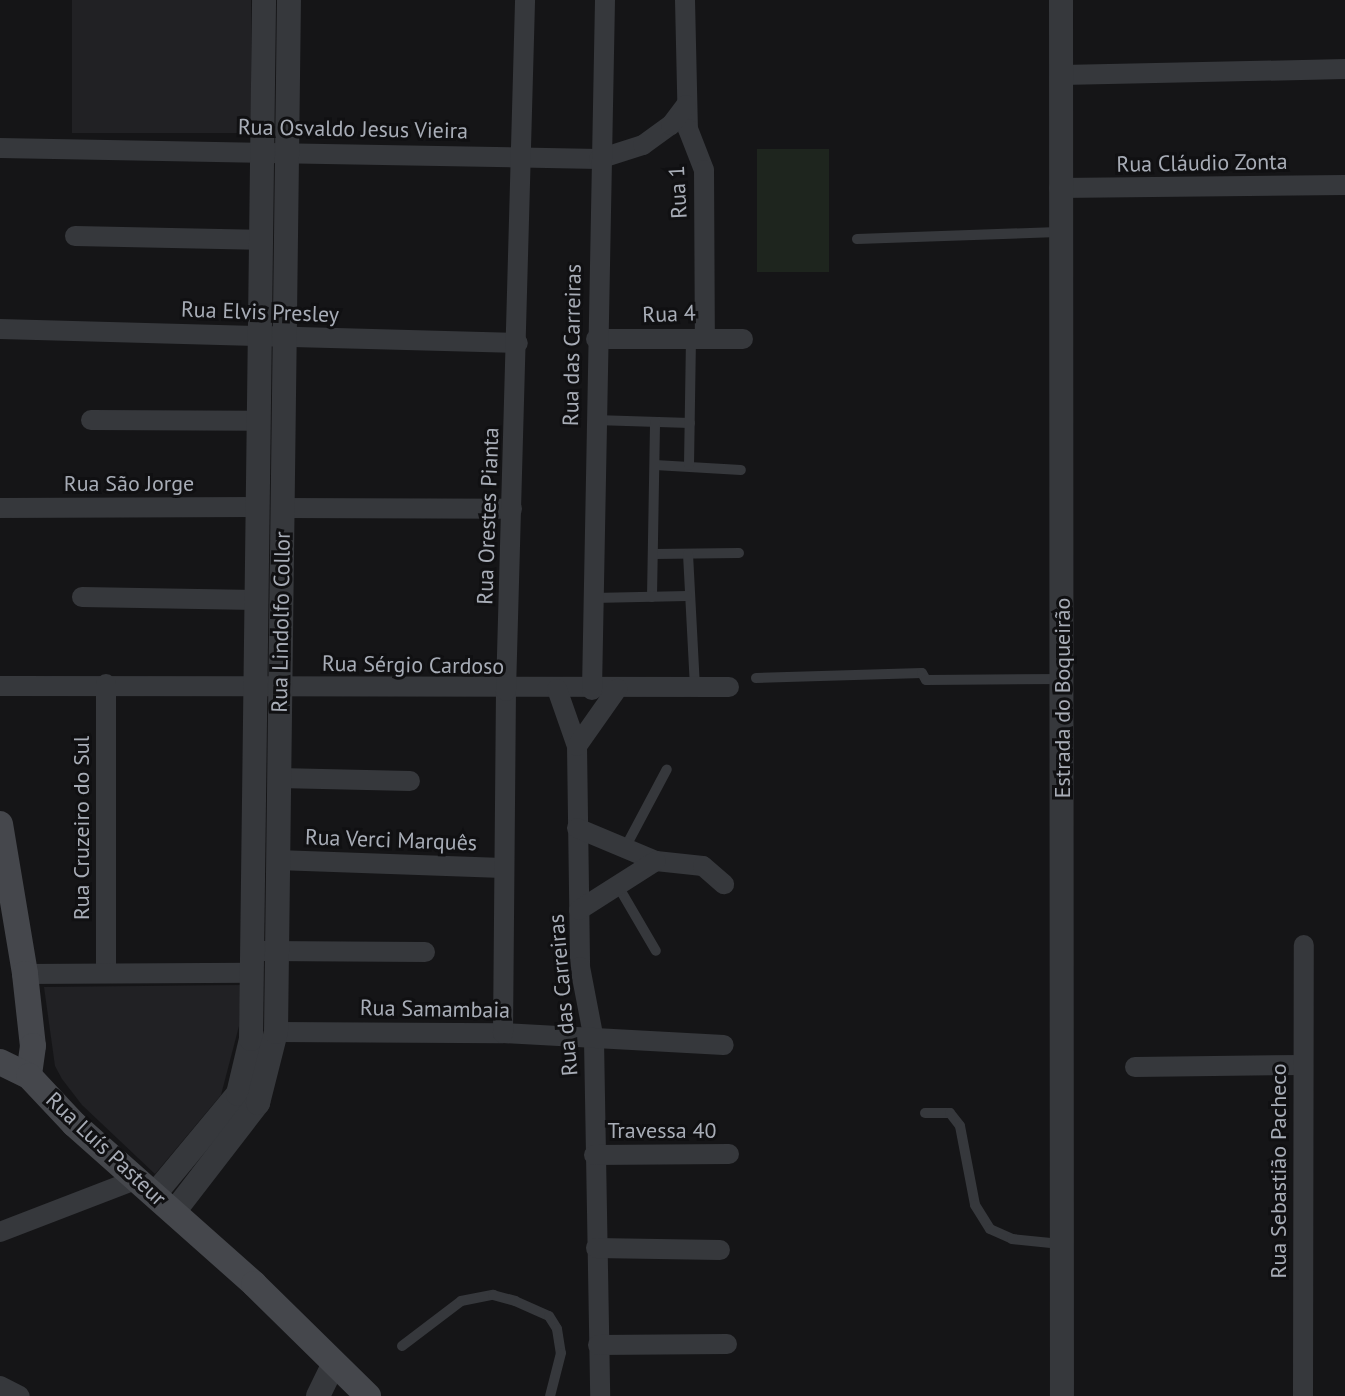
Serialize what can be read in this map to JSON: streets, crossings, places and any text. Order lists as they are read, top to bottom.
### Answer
{
  "streets": {
    "main road": ["Rua Luís Pasteur"],
    "street": [
      "Rua Osvaldo Jesus Vieira",
      "Rua Cláudio Zonta",
      "Rua 1",
      "Rua Elvis Presley",
      "Rua 4",
      "Rua das Carreiras",
      "Rua São Jorge",
      "Rua Orestes Pianta",
      "Rua Lindolfo Collor",
      "Rua Sérgio Cardoso",
      "Estrada do Boqueirão",
      "Rua Cruzeiro do Sul",
      "Rua Verci Marquês",
      "Rua Samambaia",
      "Travessa 40",
      "Rua Sebastião Pacheco"
    ]
  },
  "crossings": [
    ["Rua Osvaldo Jesus Vieira", "Rua 1"],
    ["Rua Osvaldo Jesus Vieira", "Rua das Carreiras"],
    ["Rua Osvaldo Jesus Vieira", "Rua Orestes Pianta"],
    ["Rua Osvaldo Jesus Vieira", "Rua Lindolfo Collor"],
    ["Rua Cláudio Zonta", "Estrada do Boqueirão"],
    ["Rua 1", "Rua 4"],
    ["Rua Elvis Presley", "Rua Orestes Pianta"],
    ["Rua Elvis Presley", "Rua Lindolfo Collor"],
    ["Rua 4", "Rua das Carreiras"],
    ["Rua das Carreiras", "Rua Sérgio Cardoso"],
    ["Rua das Carreiras", "Rua Samambaia"],
    ["Rua das Carreiras", "Travessa 40"],
    ["Rua São Jorge", "Rua Lindolfo Collor"],
    ["Rua Orestes Pianta", "Rua Sérgio Cardoso"],
    ["Rua Orestes Pianta", "Rua Verci Marquês"],
    ["Rua Orestes Pianta", "Rua Samambaia"],
    ["Rua Lindolfo Collor", "Rua Sérgio Cardoso"],
    ["Rua Lindolfo Collor", "Rua Verci Marquês"],
    ["Rua Lindolfo Collor", "Rua Samambaia"],
    ["Rua Lindolfo Collor", "Rua Luís Pasteur"],
    ["Rua Sérgio Cardoso", "Rua Cruzeiro do Sul"]
  ]
}
